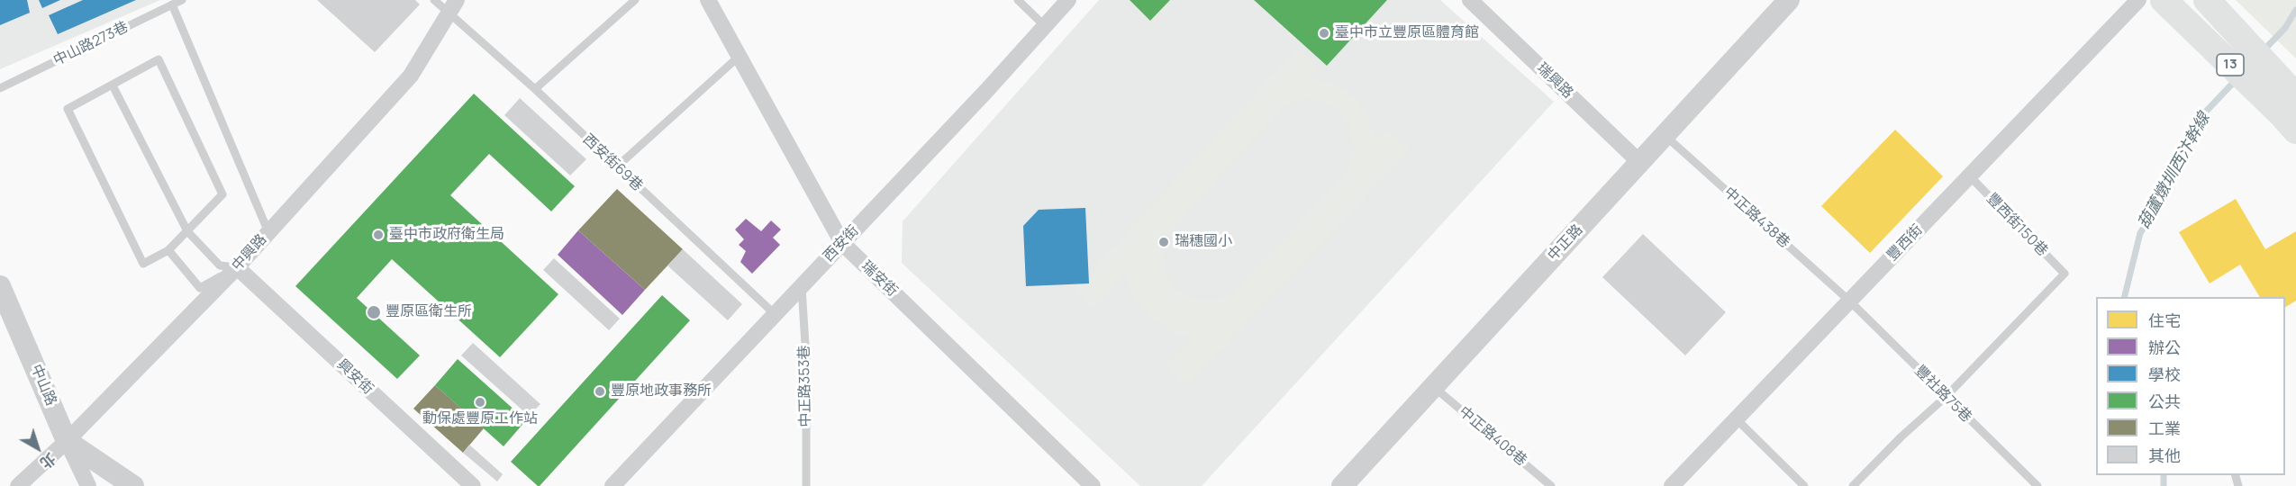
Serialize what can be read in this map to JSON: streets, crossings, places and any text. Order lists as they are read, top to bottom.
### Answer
{
  "streets": {
    "main road": ["13"],
    "street": [
      "瑞興路",
      "中正路",
      "豐西街",
      "西安街",
      "中興路",
      "瑞安街",
      "興安街",
      "中山路"
    ],
    "lane": [
      "中山路273巷",
      "西安街69巷",
      "中正路438巷",
      "豐西街150巷",
      "中正路353巷",
      "豐社路75巷",
      "中正路408巷"
    ]
  },
  "crossings": [
    ["瑞興路", "中正路"],
    ["西安街69巷", "西安街"],
    ["西安街69巷", "中興路"],
    ["中正路438巷", "中正路"],
    ["中正路438巷", "豐西街"],
    ["中正路438巷", "豐社路75巷"],
    ["豐西街150巷", "豐西街"],
    ["豐西街150巷", "豐社路75巷"],
    ["中正路", "中正路408巷"],
    ["豐西街", "豐社路75巷"],
    ["西安街", "瑞安街"],
    ["西安街", "中正路353巷"],
    ["中興路", "興安街"],
    ["中興路", "中山路"]
  ],
  "water": ["葫蘆燉圳西汴幹線"],
  "places": [
    "臺中市立豐原區體育館",
    "臺中市政府衛生局",
    "瑞穗國小",
    "豐原區衛生所",
    "豐原地政事務所",
    "動保處豐原工作站"
  ],
  "legend": [
    "住宅",
    "辦公",
    "學校",
    "公共",
    "工業",
    "其他"
  ],
  "north": "bottom right"
}
